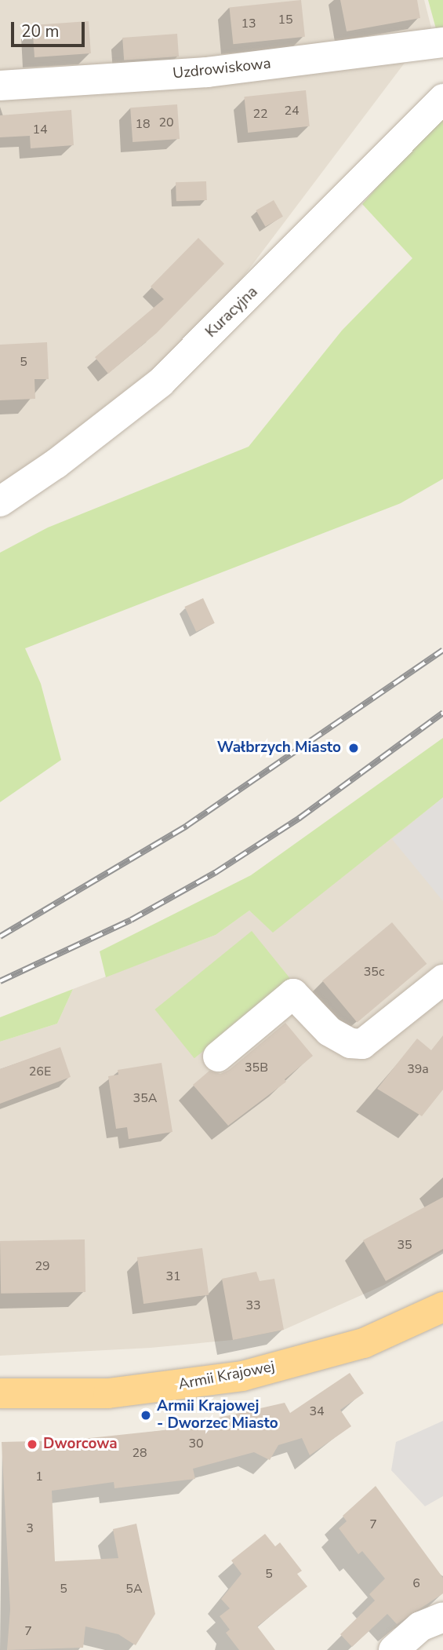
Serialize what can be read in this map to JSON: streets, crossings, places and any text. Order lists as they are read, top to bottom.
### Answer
{
  "streets": {
    "main road": ["Armii Krajowej"],
    "street": ["Uzdrowiskowa", "Kuracyjna"]
  },
  "places": ["Wałbrzych Miasto", "Armii Krajowej - Dworzec Miasto", "Dworcowa"],
  "house_numbers": [
    "15",
    "13",
    "24",
    "22",
    "20",
    "18",
    "14",
    "5",
    "35c",
    "35B",
    "39a",
    "26E",
    "35A",
    "35",
    "29",
    "31",
    "33",
    "34",
    "30",
    "28",
    "1",
    "7",
    "3",
    "5",
    "6",
    "5",
    "5A",
    "7"
  ],
  "scale_bar": "20 m"
}
